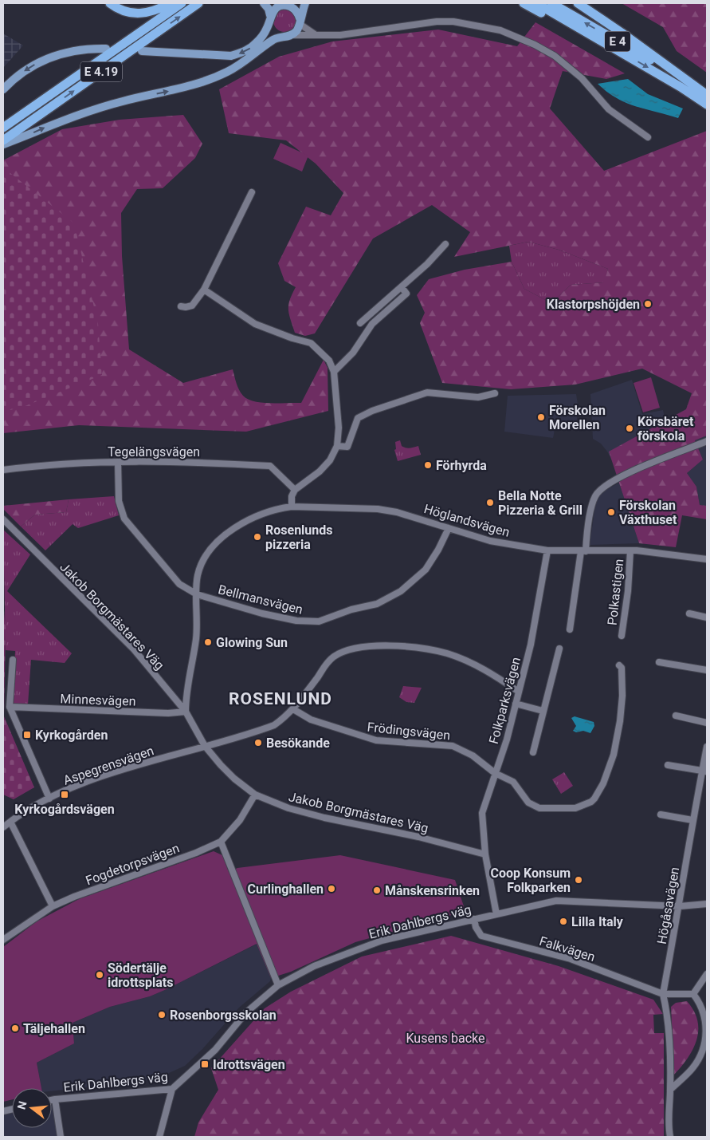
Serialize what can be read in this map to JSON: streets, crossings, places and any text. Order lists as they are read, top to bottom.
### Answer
{
  "streets": {
    "highway": ["E 4", "E 4.19"],
    "street": [
      "Tegelängsvägen",
      "Höglandsvägen",
      "Polkastigen",
      "Bellmansvägen",
      "Jakob Borgmästares Väg",
      "Minnesvägen",
      "Folkparksvägen",
      "Frödingsvägen",
      "Aspegrensvägen",
      "Fogdetorpsvägen",
      "Högåsavägen",
      "Erik Dahlbergs väg",
      "Falkvägen"
    ]
  },
  "crossings": [
    ["Tegelängsvägen", "Bellmansvägen"],
    ["Höglandsvägen", "Polkastigen"],
    ["Höglandsvägen", "Bellmansvägen"],
    ["Höglandsvägen", "Jakob Borgmästares Väg"],
    ["Höglandsvägen", "Minnesvägen"],
    ["Höglandsvägen", "Folkparksvägen"],
    ["Jakob Borgmästares Väg", "Minnesvägen"],
    ["Jakob Borgmästares Väg", "Folkparksvägen"],
    ["Jakob Borgmästares Väg", "Aspegrensvägen"],
    ["Jakob Borgmästares Väg", "Fogdetorpsvägen"],
    ["Folkparksvägen", "Frödingsvägen"],
    ["Folkparksvägen", "Aspegrensvägen"],
    ["Frödingsvägen", "Aspegrensvägen"],
    ["Högåsavägen", "Erik Dahlbergs väg"],
    ["Högåsavägen", "Falkvägen"],
    ["Erik Dahlbergs väg", "Falkvägen"]
  ],
  "districts": ["ROSENLUND"],
  "parks": ["Kusens backe"],
  "places": {
    "other": [
      "Klastorpshöjden",
      "Förskolan Morellen",
      "Körsbäret förskola",
      "Förhyrda",
      "Bella Notte Pizzeria & Grill",
      "Förskolan Växthuset",
      "Rosenlunds pizzeria",
      "Glowing Sun",
      "Besökande",
      "Coop Konsum Folkparken",
      "Curlinghallen",
      "Månskensrinken",
      "Lilla Italy",
      "Södertälje idrottsplats",
      "Rosenborgsskolan",
      "Täljehallen"
    ],
    "transit": ["Kyrkogården", "Kyrkogårdsvägen", "Idrottsvägen"]
  },
  "north": "left"
}
